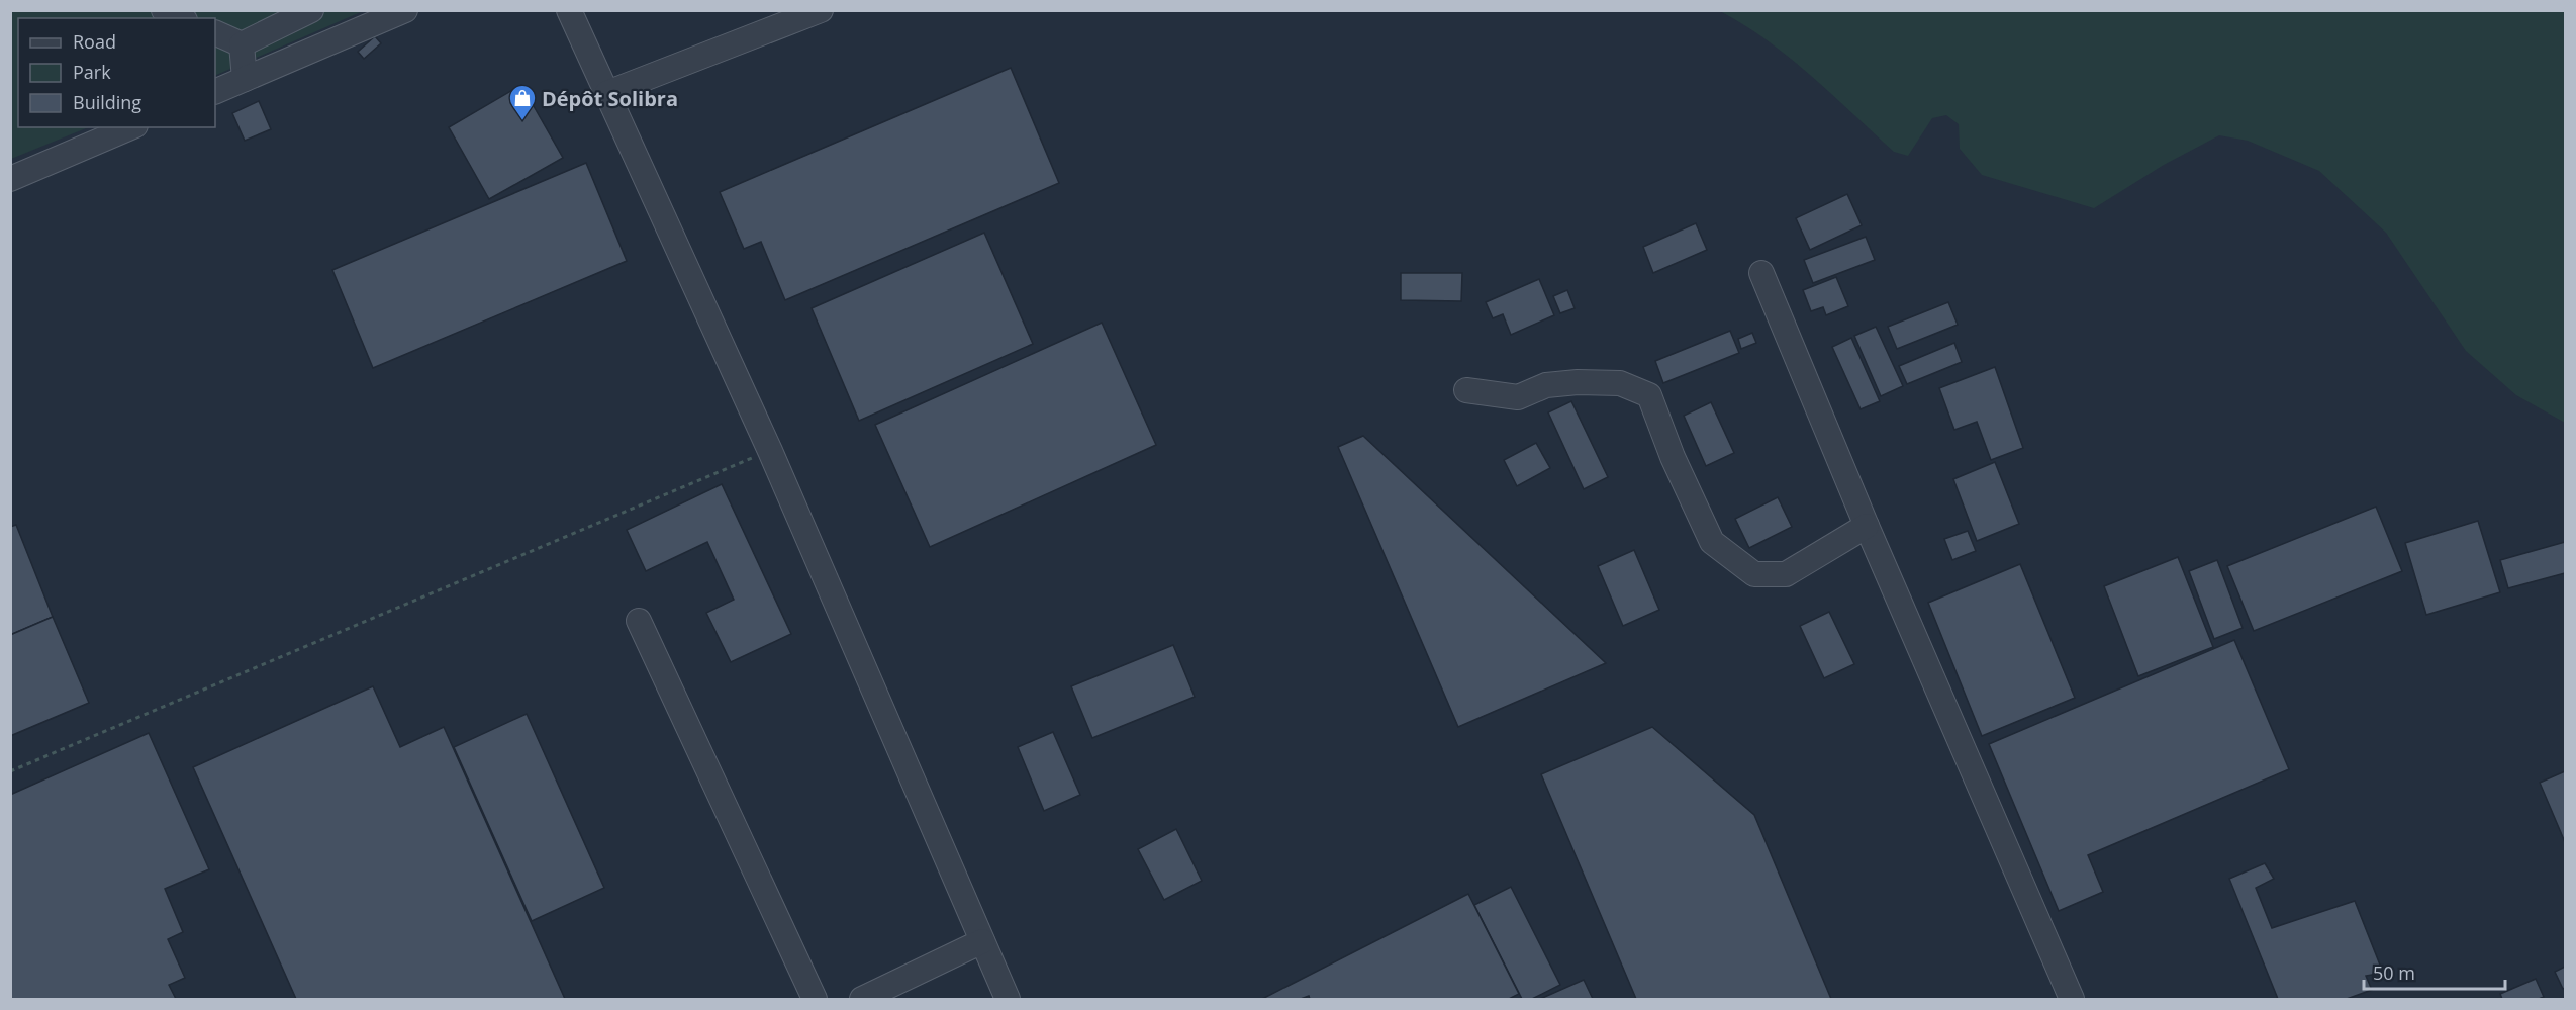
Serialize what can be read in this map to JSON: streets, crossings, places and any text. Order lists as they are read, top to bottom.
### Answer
{
  "places": {
    "shop": ["Dépôt Solibra"]
  },
  "legend": ["Road", "Park", "Building"],
  "scale_bar": "50 m"
}
